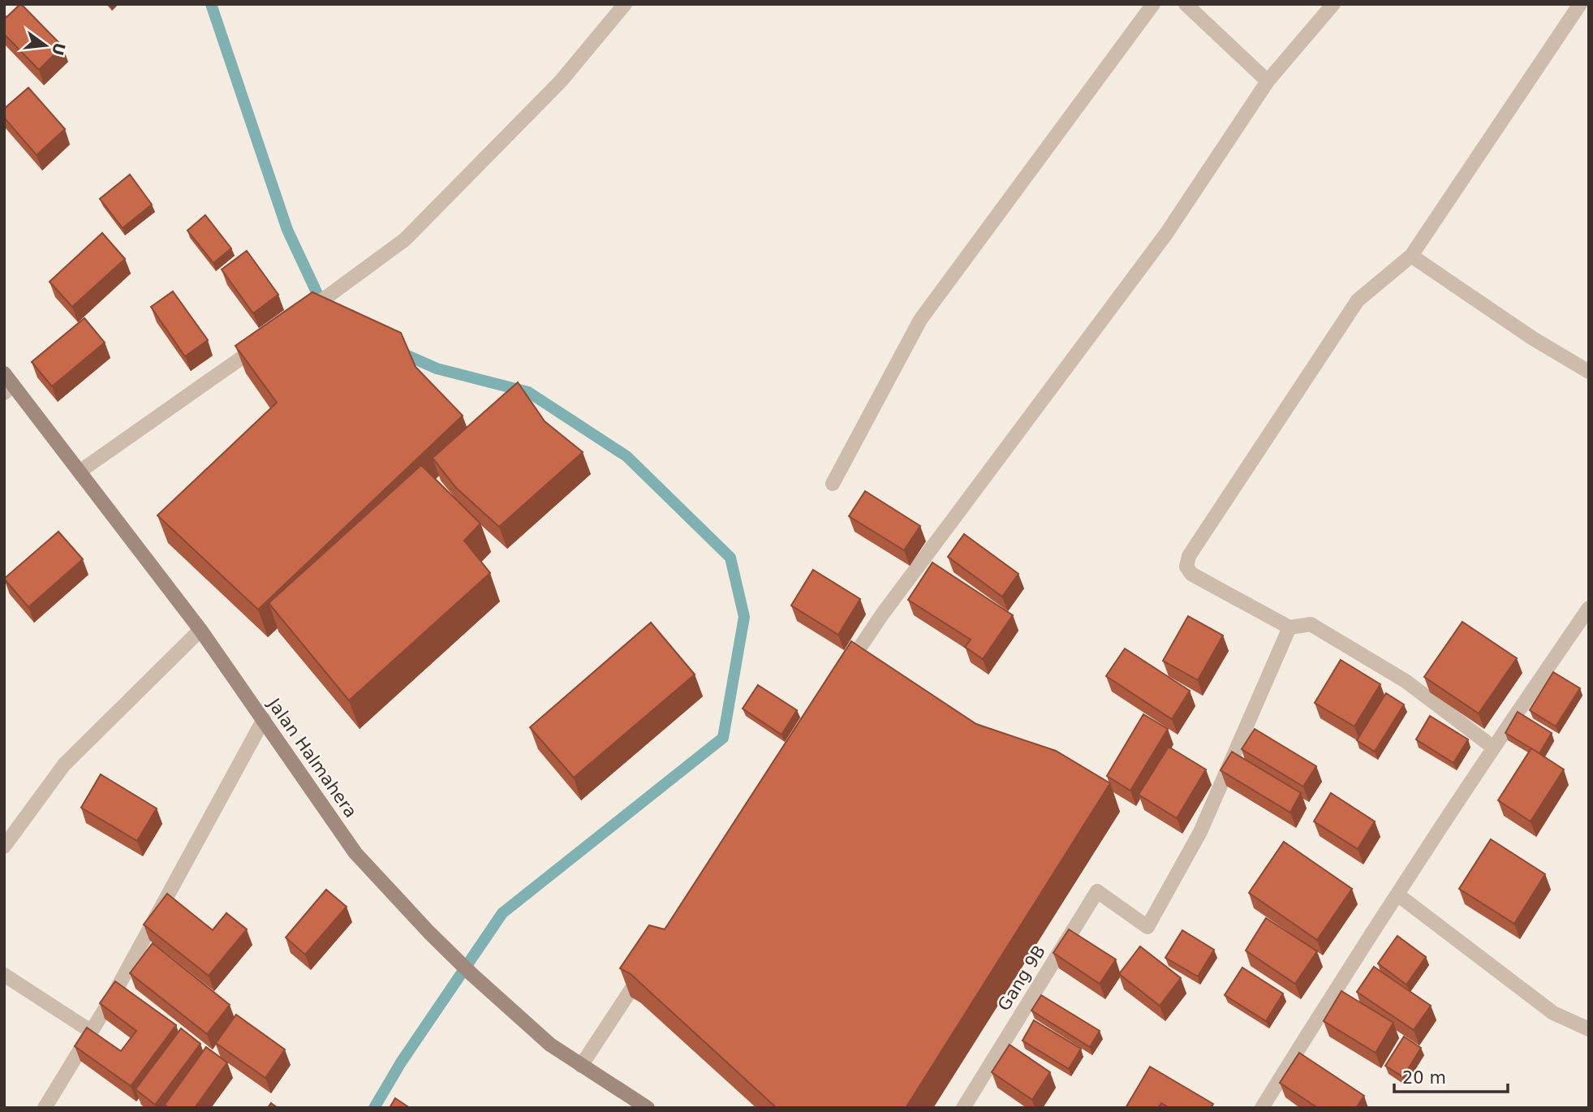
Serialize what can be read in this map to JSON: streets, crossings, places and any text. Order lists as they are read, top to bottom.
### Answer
{
  "streets": {
    "street": ["Jalan Halmahera", "Gang 9B"]
  },
  "scale_bar": "20 m",
  "north": "right"
}
